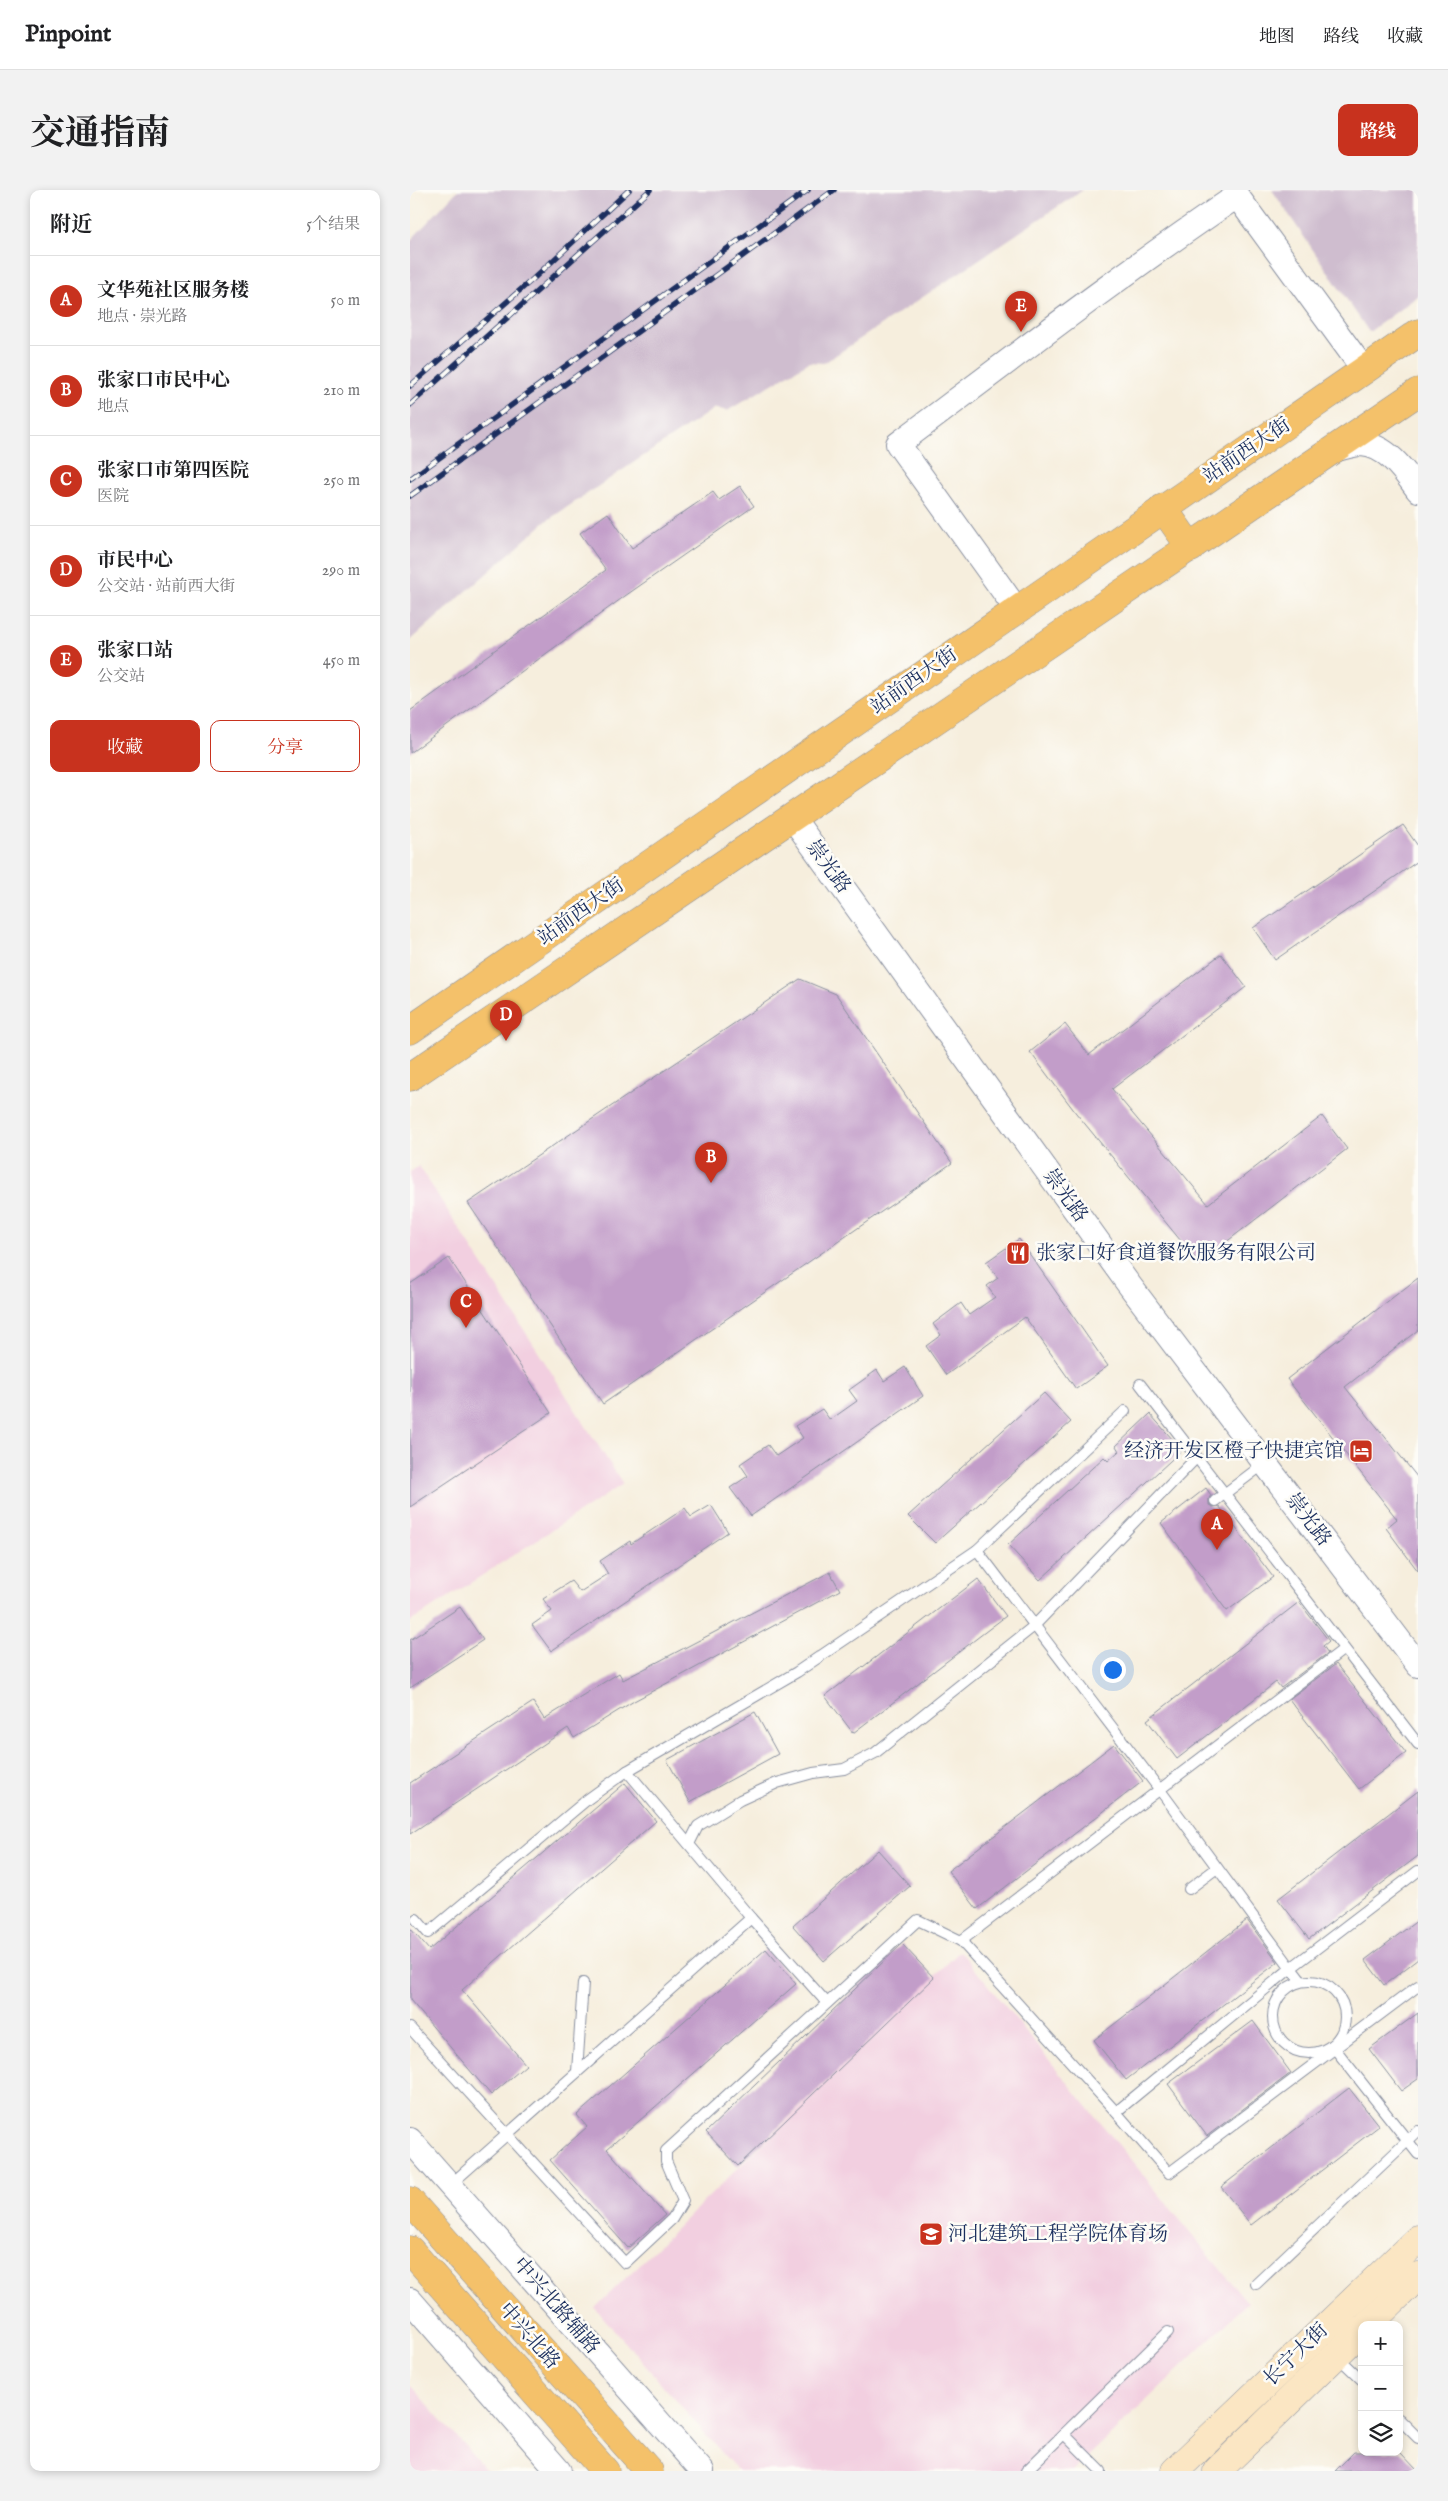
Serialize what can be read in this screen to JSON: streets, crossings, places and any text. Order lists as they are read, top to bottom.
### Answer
{
  "streets": {
    "main road": ["站前西大街", "中兴北路", "长宁大街"],
    "street": ["崇光路", "中兴北路辅路"]
  },
  "crossings": [
    ["站前西大街", "崇光路"]
  ],
  "places": {
    "restaurant": ["张家口好食道餐饮服务有限公司"],
    "hotel": ["经济开发区橙子快捷宾馆"],
    "school or university": ["河北建筑工程学院体育场"]
  },
  "page": {
    "header": "Pinpoint",
    "nav": ["地图", "路线", "收藏"],
    "title": "交通指南",
    "buttons": [
      "路线",
      ["收藏", "分享"]
    ],
    "heading": ["附近", "5个结果"],
    "list": [
      {
        "mark": "A",
        "name": "文华苑社区服务楼",
        "note": "地点 · 崇光路",
        "value": "50 m"
      },
      {
        "mark": "B",
        "name": "张家口市民中心",
        "note": "地点",
        "value": "210 m"
      },
      {
        "mark": "C",
        "name": "张家口市第四医院",
        "note": "医院",
        "value": "250 m"
      },
      {
        "mark": "D",
        "name": "市民中心",
        "note": "公交站 · 站前西大街",
        "value": "290 m"
      },
      {
        "mark": "E",
        "name": "张家口站",
        "note": "公交站",
        "value": "450 m"
      }
    ],
    "pins": [
      "E",
      "D",
      "B",
      "C",
      "A"
    ],
    "map_buttons": ["+", "−"]
  }
}
